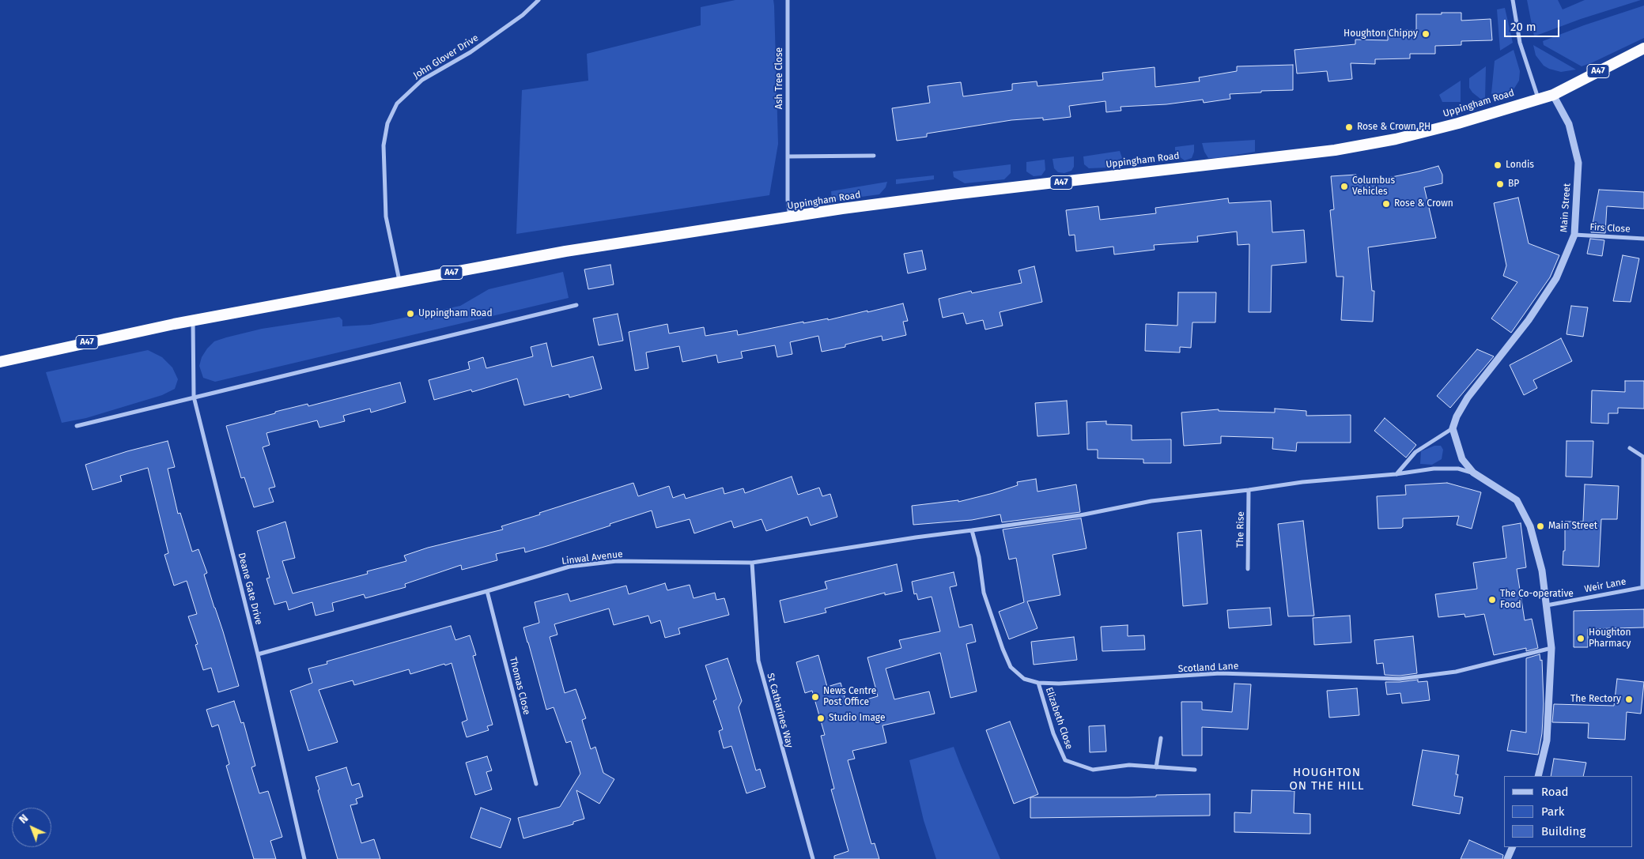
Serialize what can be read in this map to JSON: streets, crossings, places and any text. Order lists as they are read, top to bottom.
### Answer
{
  "streets": {
    "highway": ["A47", "Uppingham Road"],
    "street": [
      "John Glover Drive",
      "Ash Tree Close",
      "Main Street",
      "Firs Close",
      "The Rise",
      "Linwal Avenue",
      "Weir Lane",
      "Deane Gate Drive",
      "Scotland Lane",
      "Thomas Close",
      "St Catharines Way",
      "Elizabeth Close"
    ]
  },
  "crossings": [
    ["John Glover Drive", "Uppingham Road"],
    ["Ash Tree Close", "Uppingham Road"],
    ["Uppingham Road", "Main Street"],
    ["Uppingham Road", "Deane Gate Drive"],
    ["Main Street", "Firs Close"],
    ["Linwal Avenue", "Deane Gate Drive"],
    ["Linwal Avenue", "Scotland Lane"],
    ["Linwal Avenue", "Thomas Close"],
    ["Linwal Avenue", "St Catharines Way"],
    ["Scotland Lane", "Elizabeth Close"]
  ],
  "districts": ["HOUGHTON ON THE HILL"],
  "places": [
    "Houghton Chippy",
    "Rose & Crown PH",
    "Londis",
    "BP",
    "Columbus Vehicles",
    "Rose & Crown",
    "Uppingham Road",
    "Main Street",
    "The Co-operative Food",
    "Houghton Pharmacy",
    "News Centre Post Office",
    "The Rectory",
    "Studio Image"
  ],
  "legend": ["Road", "Park", "Building"],
  "scale_bar": "20 m",
  "north": "top left"
}
